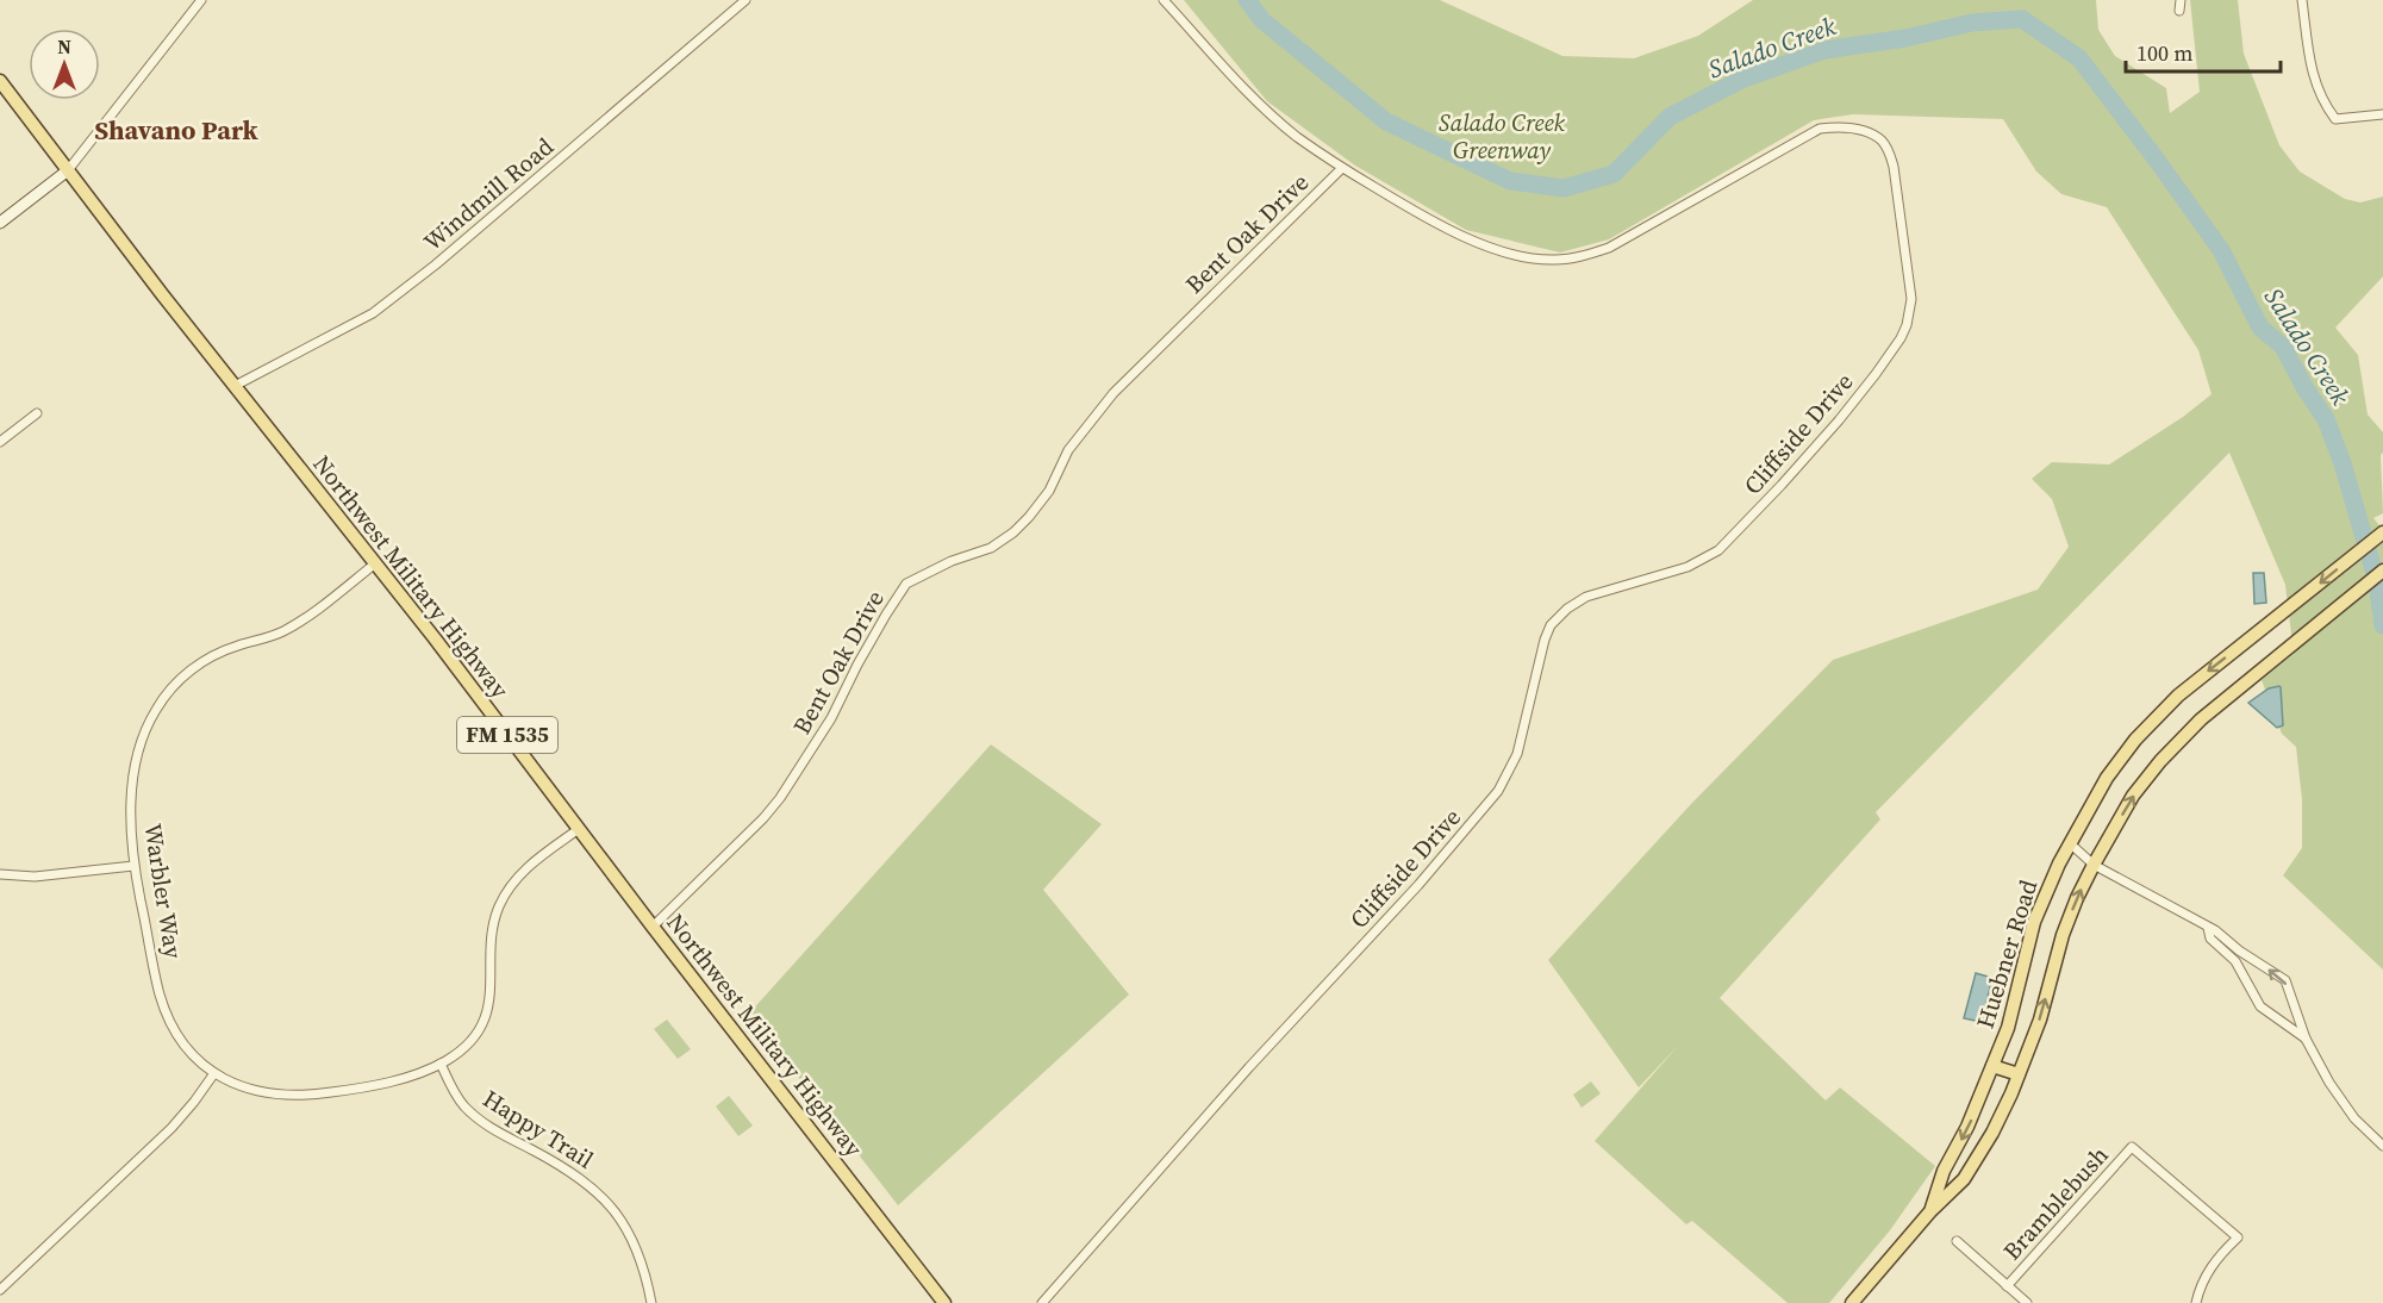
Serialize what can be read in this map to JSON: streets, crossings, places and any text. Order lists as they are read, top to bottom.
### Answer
{
  "streets": {
    "main road": ["Northwest Military Highway", "FM 1535", "Huebner Road"],
    "street": [
      "Windmill Road",
      "Bent Oak Drive",
      "Cliffside Drive",
      "Warbler Way",
      "Happy Trail",
      "Bramblebush"
    ]
  },
  "crossings": [
    ["Windmill Road", "Northwest Military Highway"],
    ["Bent Oak Drive", "Cliffside Drive"],
    ["Bent Oak Drive", "Northwest Military Highway"],
    ["Northwest Military Highway", "Warbler Way"],
    ["Warbler Way", "Happy Trail"]
  ],
  "districts": ["Shavano Park"],
  "water": ["Salado Creek"],
  "parks": ["Salado Creek Greenway"],
  "scale_bar": "100 m",
  "north": "top"
}
